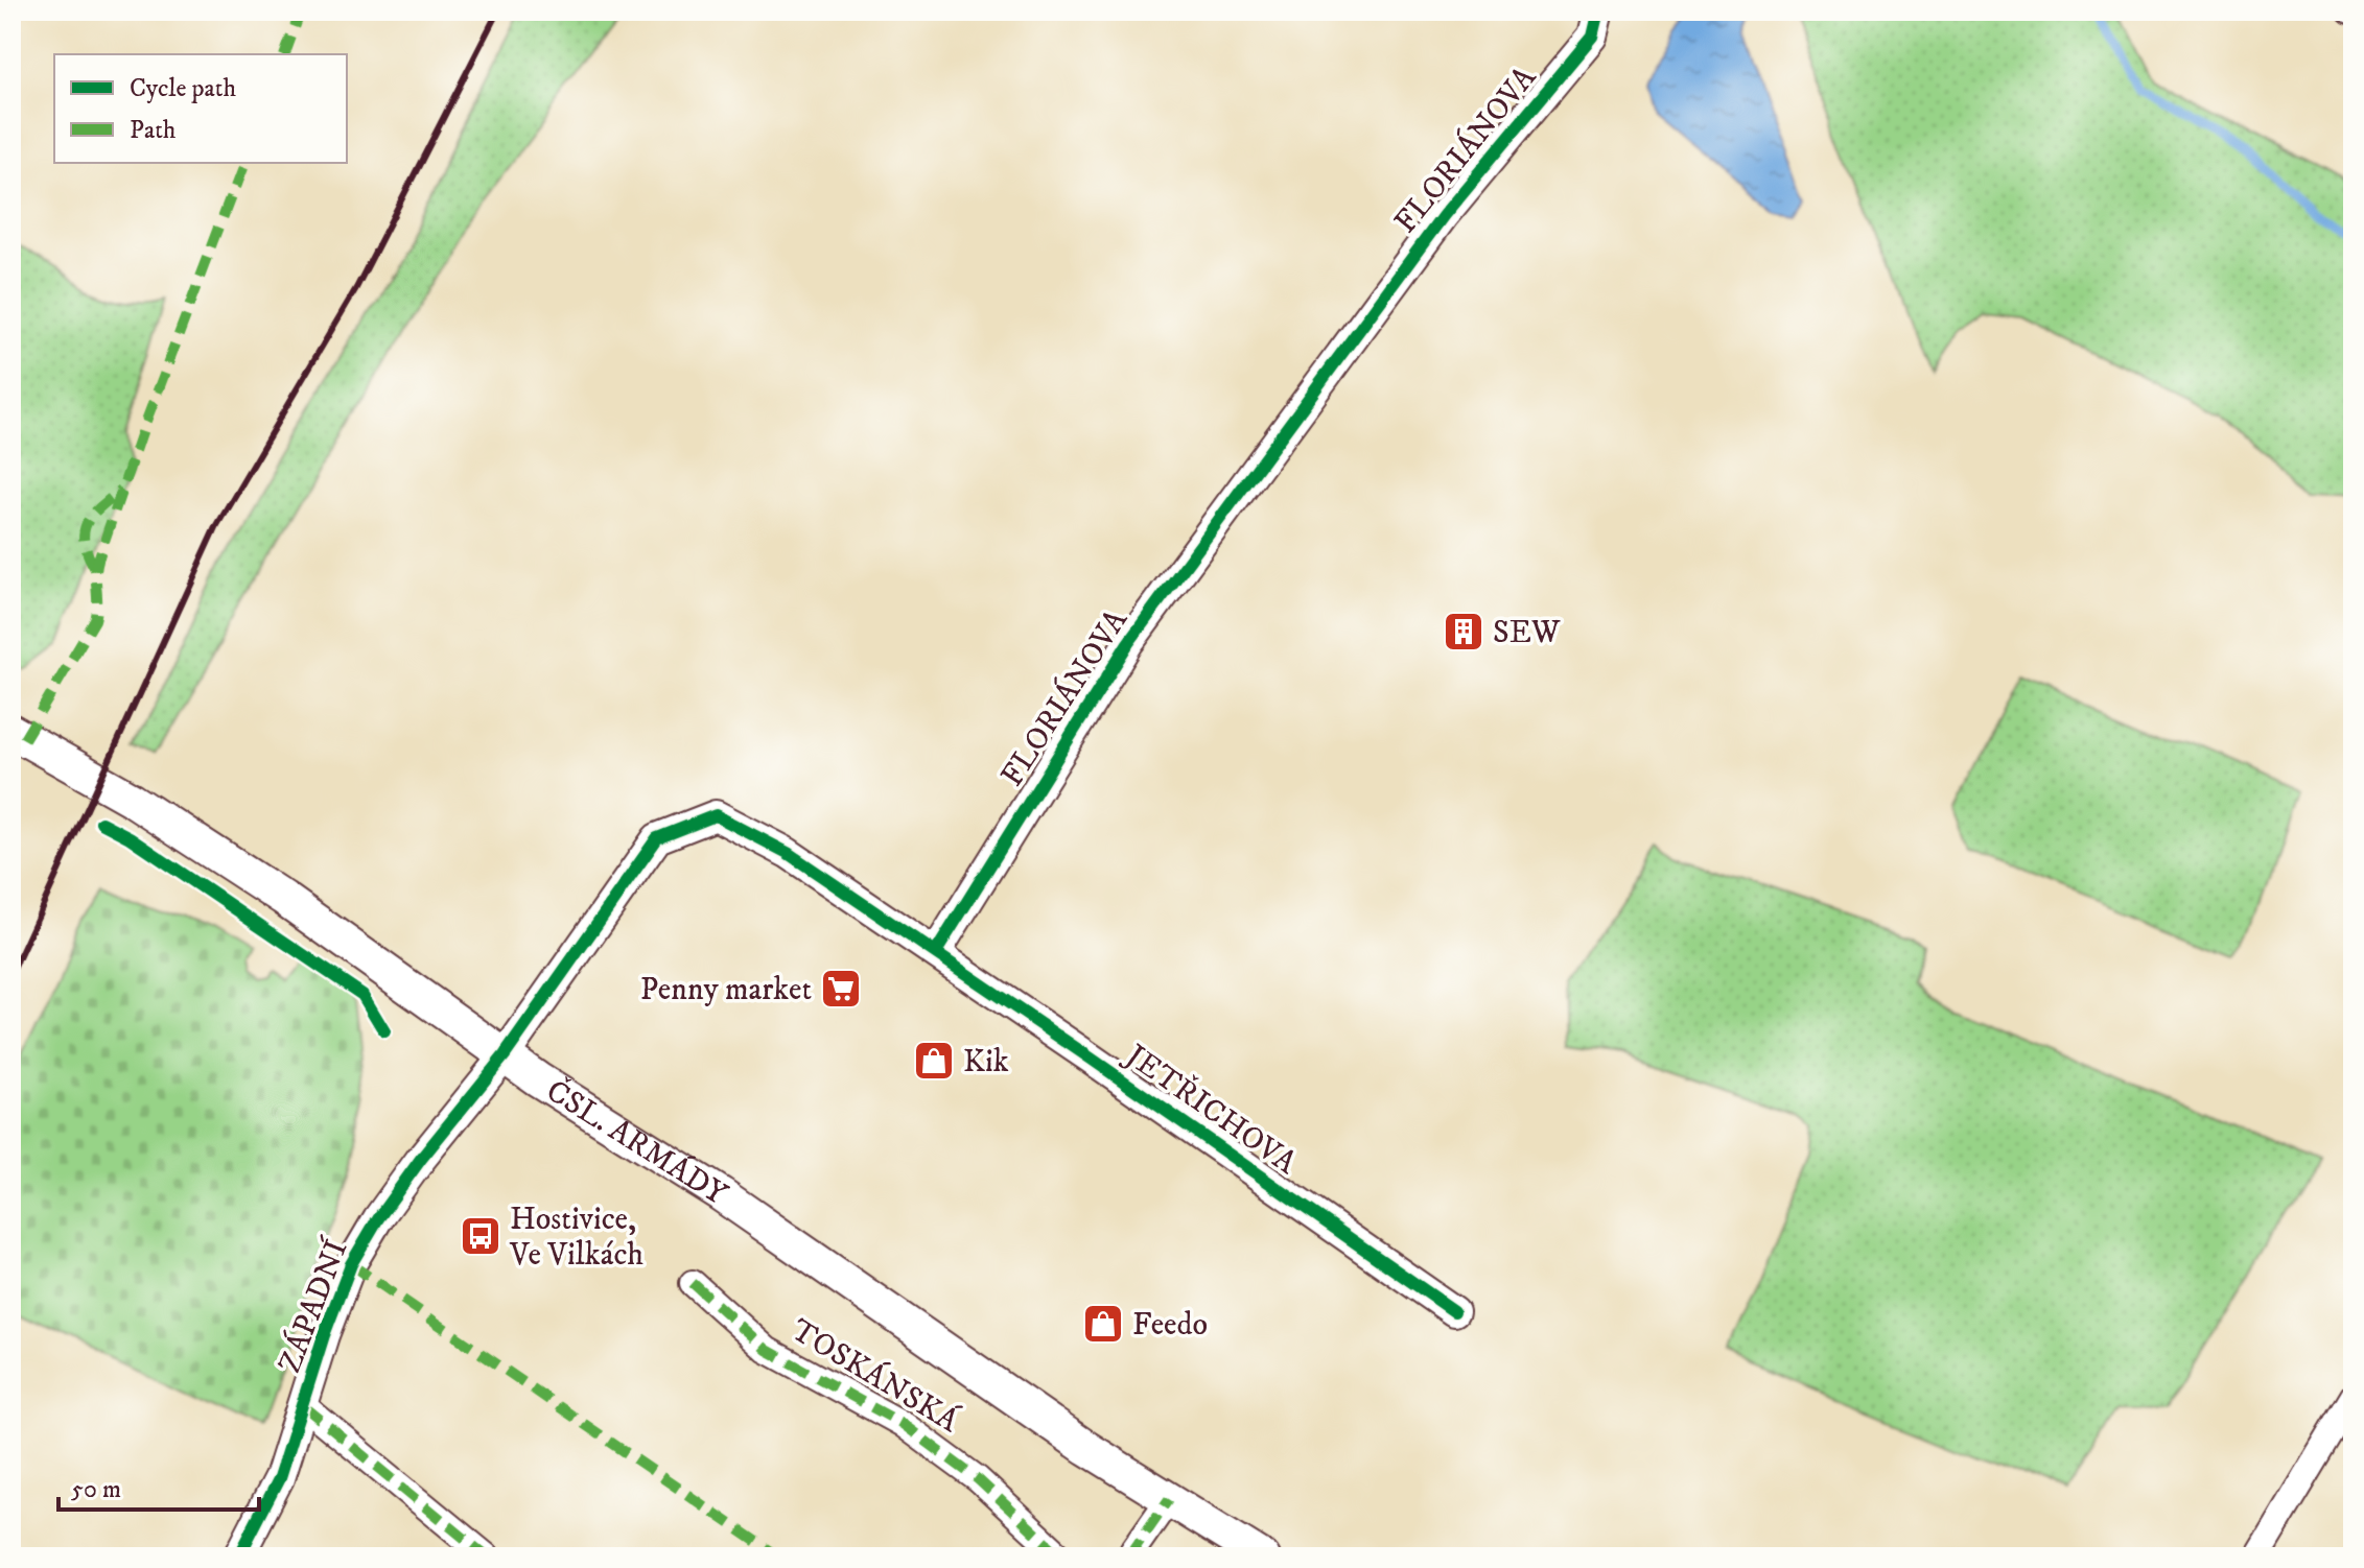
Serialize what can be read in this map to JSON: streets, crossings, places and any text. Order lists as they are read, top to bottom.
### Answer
{
  "streets": {
    "main road": ["ČSL. ARMÁDY"],
    "street": [
      "FLORIÁNOVA",
      "JETŘICHOVA",
      "ZÁPADNÍ",
      "TOSKÁNSKÁ"
    ]
  },
  "crossings": [
    ["FLORIÁNOVA", "JETŘICHOVA"],
    ["ČSL. ARMÁDY", "ZÁPADNÍ"]
  ],
  "places": {
    "building": ["SEW"],
    "supermarket": ["Penny market"],
    "shop": ["Kik", "Feedo"],
    "bus stop": ["Hostivice, Ve Vilkách"]
  },
  "legend": ["Cycle path", "Path"],
  "scale_bar": "50 m"
}
